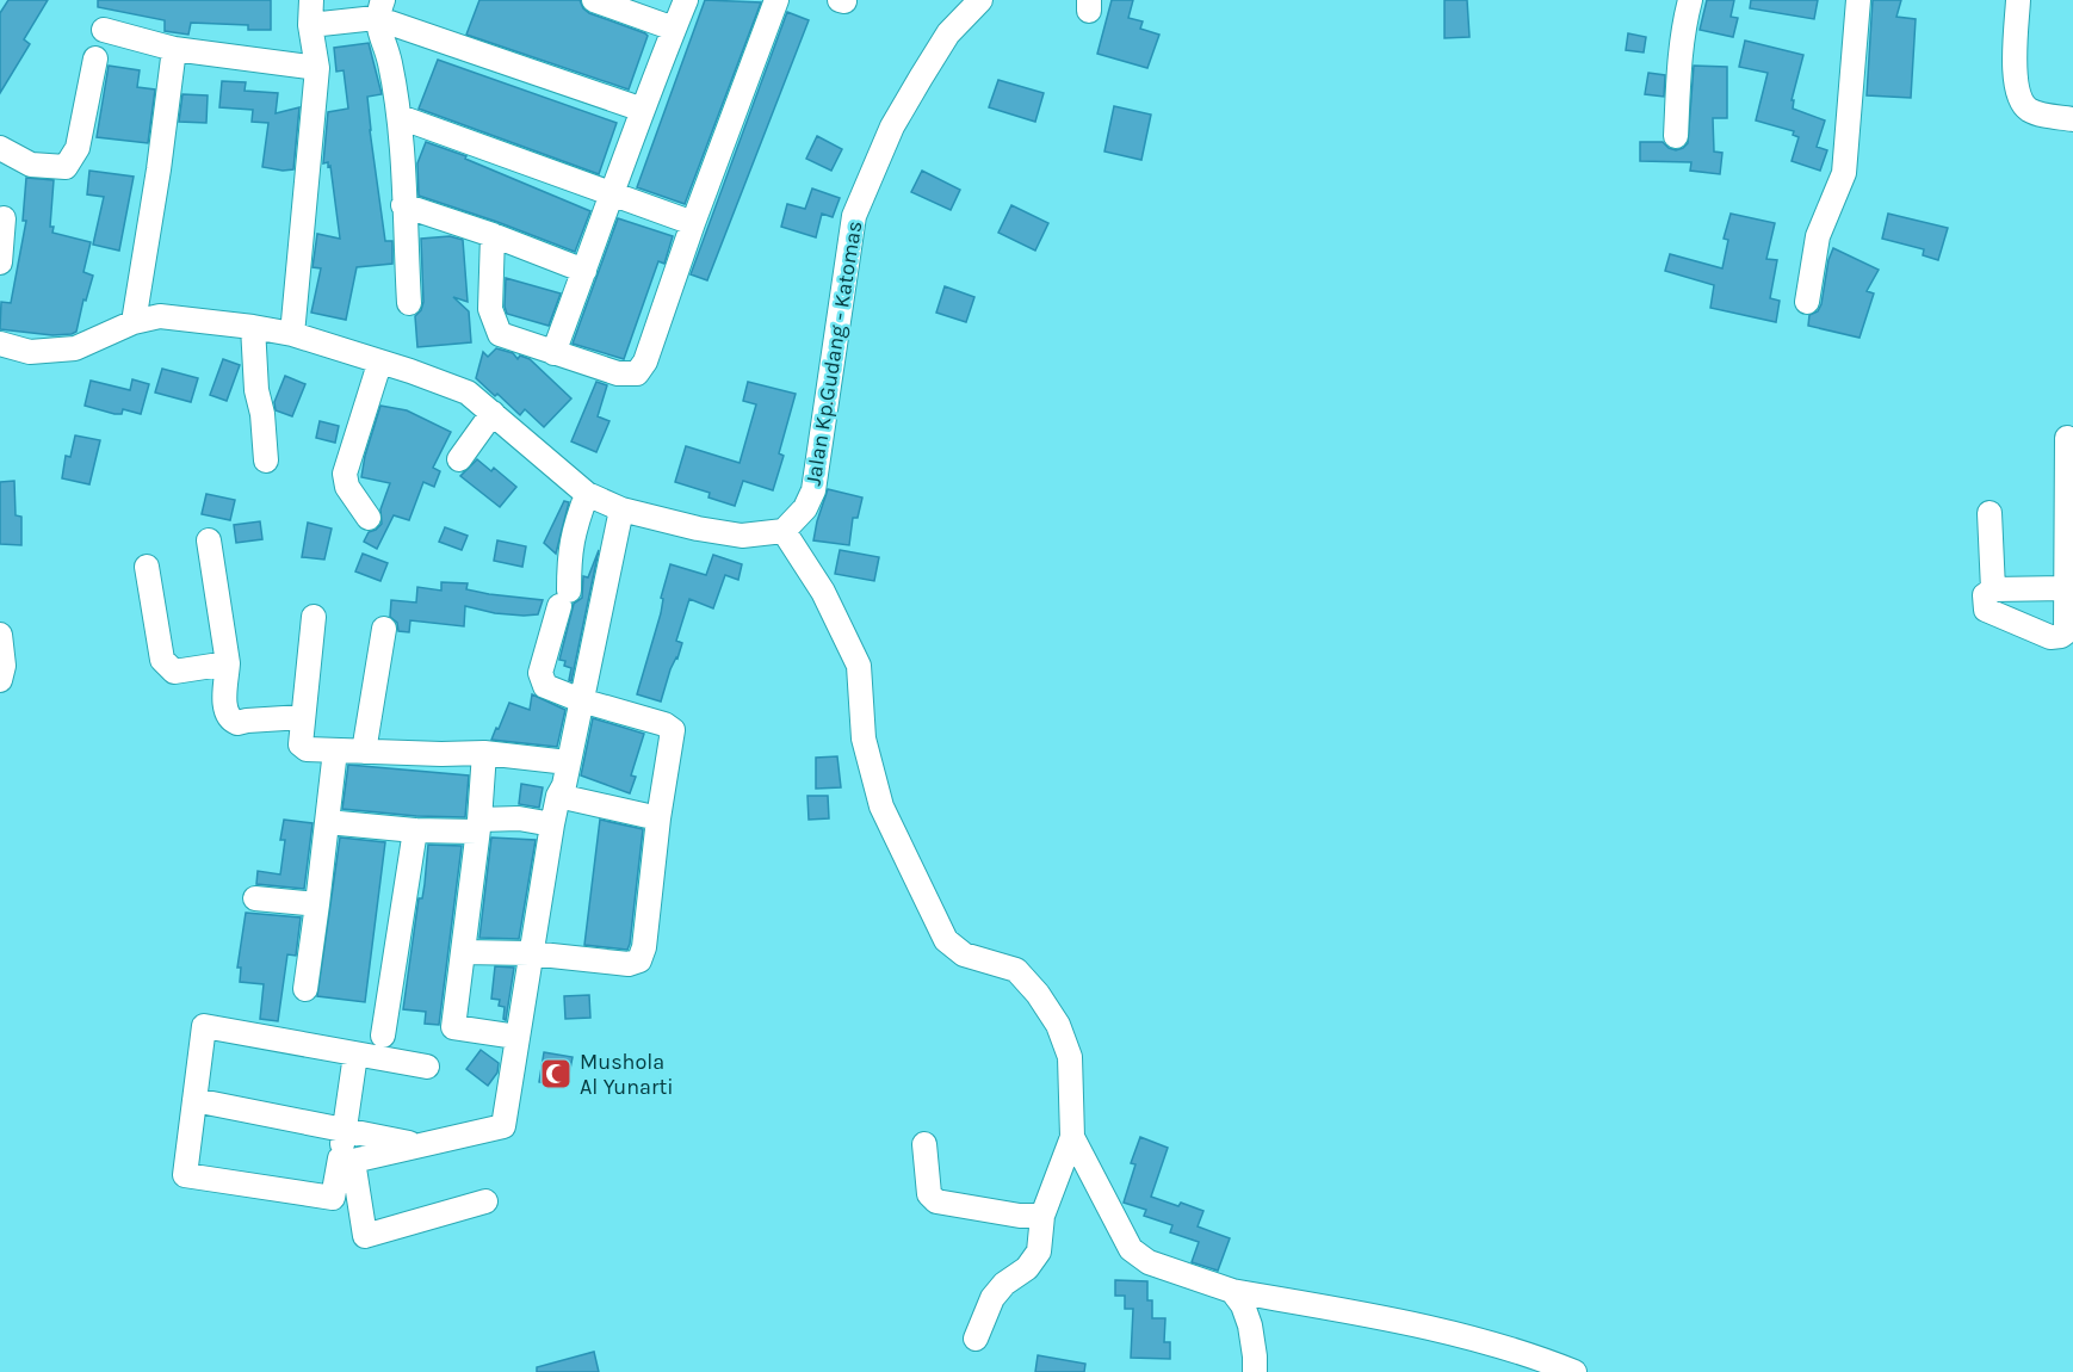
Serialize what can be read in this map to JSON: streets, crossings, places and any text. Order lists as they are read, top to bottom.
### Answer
{
  "streets": {
    "street": ["Jalan Kp.Gudang - Katomas"]
  },
  "places": {
    "mosque": ["Mushola Al Yunarti"]
  }
}
